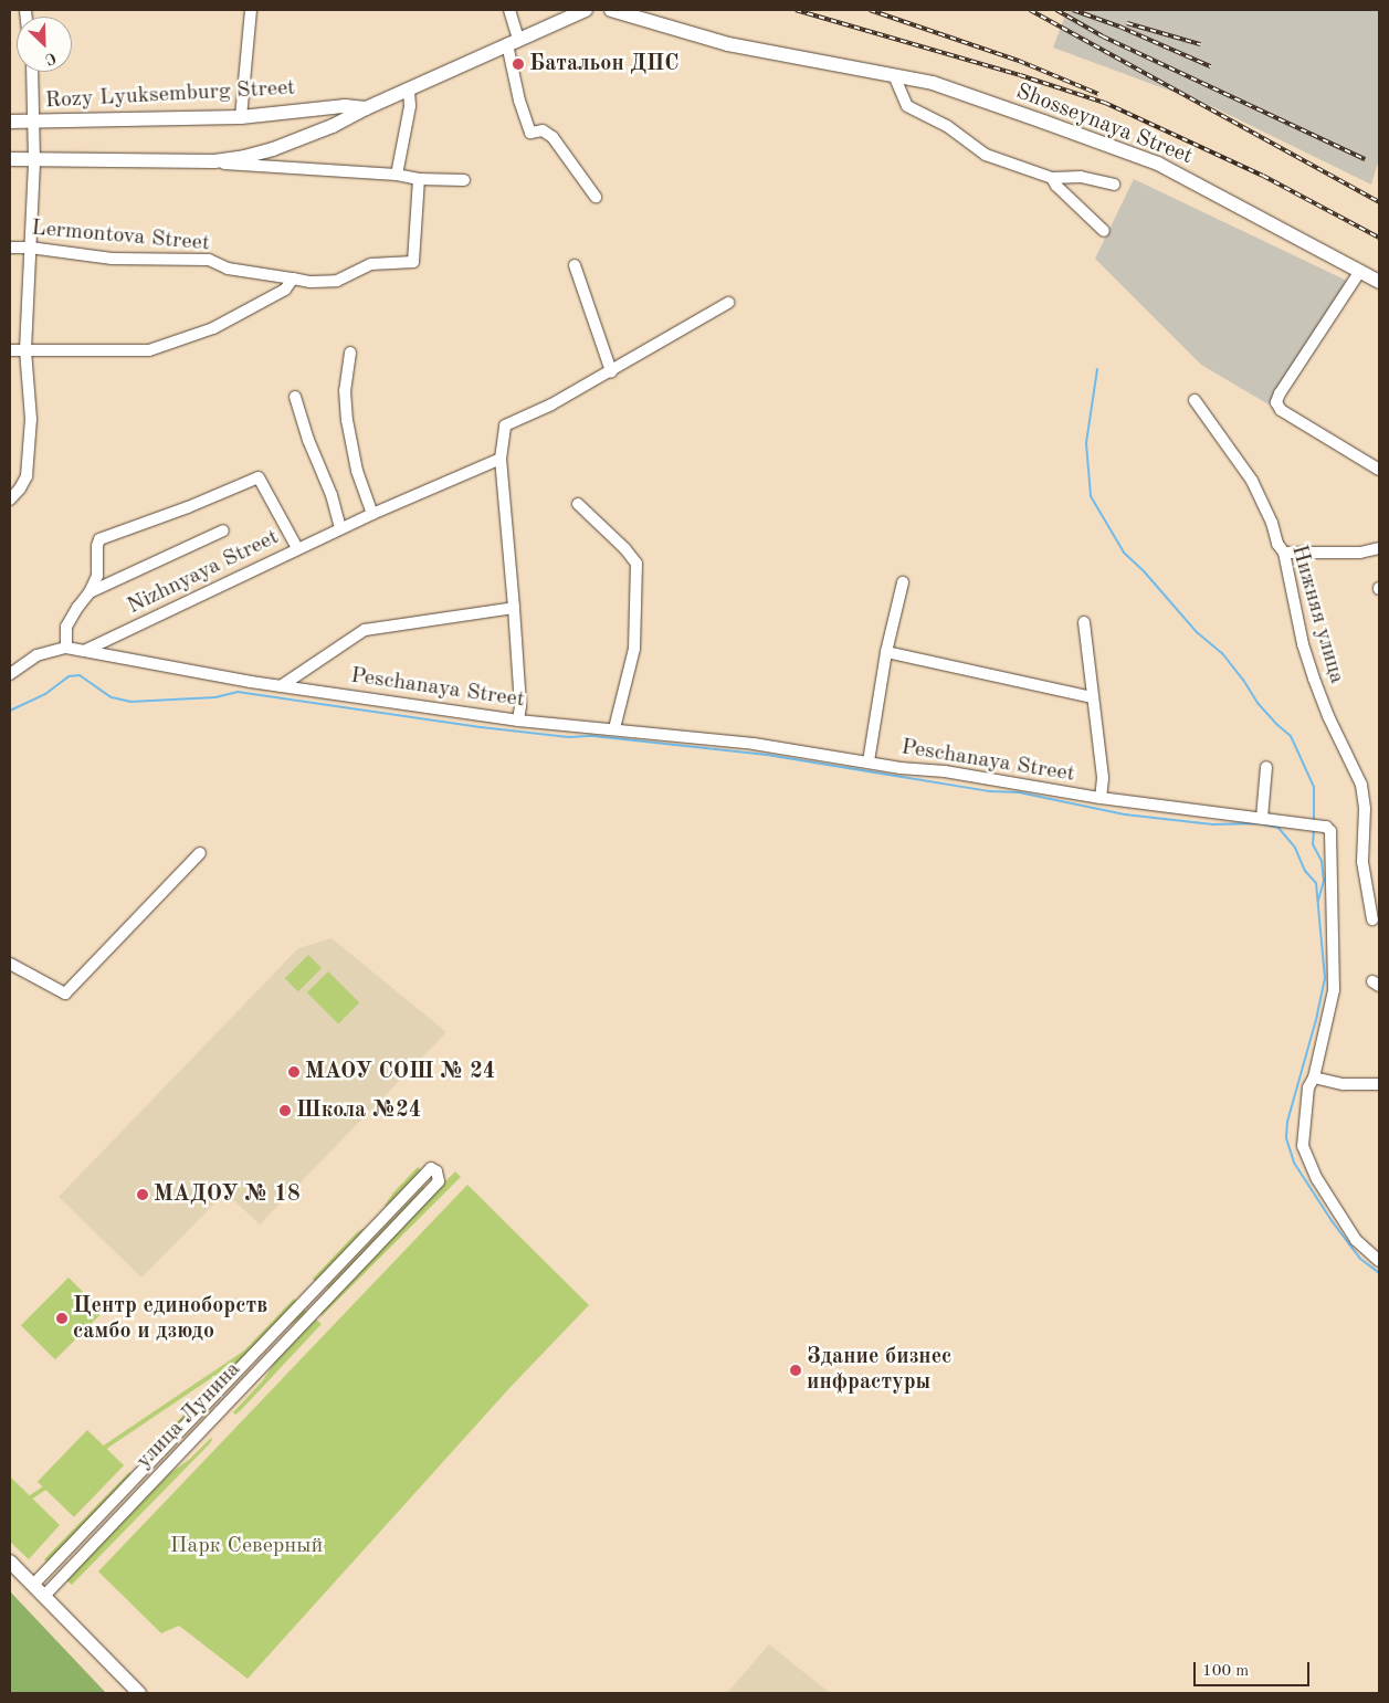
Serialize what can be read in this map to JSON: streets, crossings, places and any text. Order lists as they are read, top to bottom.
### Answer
{
  "streets": {
    "main road": ["Rozy Lyuksemburg Street", "Shosseynaya Street"],
    "street": [
      "Lermontova Street",
      "Nizhnyaya Street",
      "Нижняя улица",
      "Peschanaya Street",
      "улица Лунина"
    ]
  },
  "crossings": [
    ["Nizhnyaya Street", "Peschanaya Street"]
  ],
  "parks": ["Парк Северный"],
  "places": [
    "Батальон ДПС",
    "МАОУ СОШ № 24",
    "Школа №24",
    "МАДОУ № 18",
    "Центр единоборств самбо и дзюдо",
    "Здание бизнес инфрастуры"
  ],
  "scale_bar": "100 m",
  "north": "bottom right"
}
